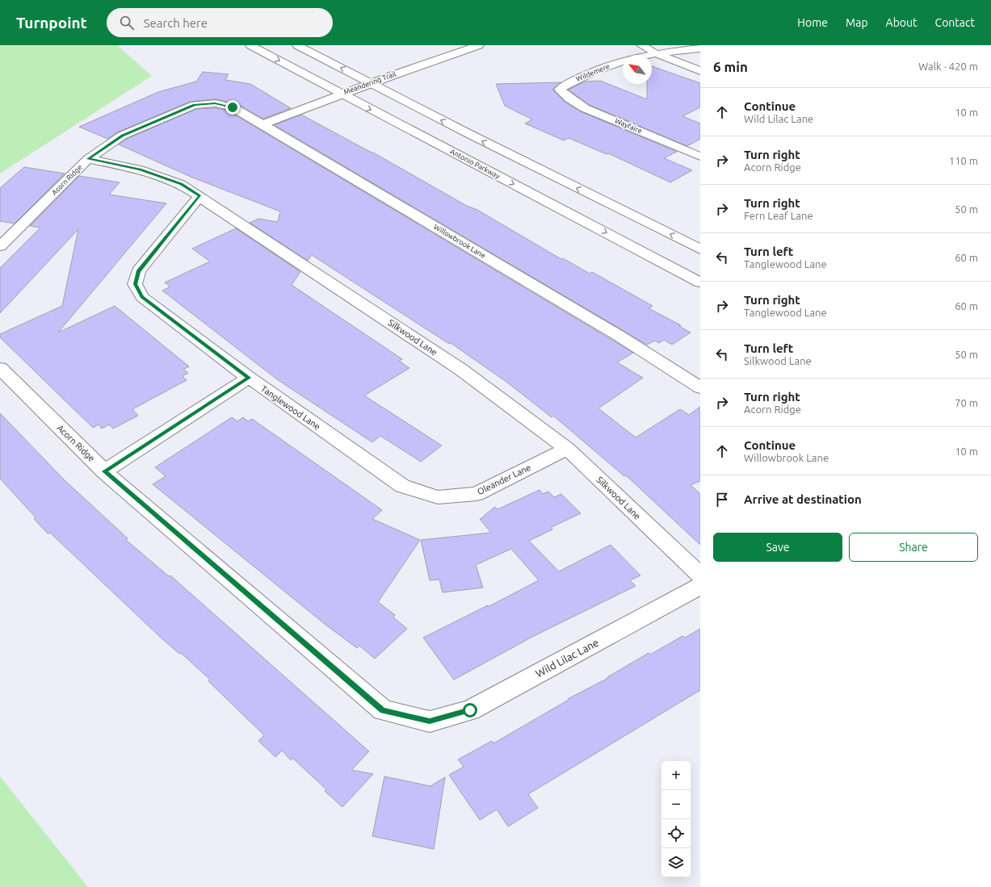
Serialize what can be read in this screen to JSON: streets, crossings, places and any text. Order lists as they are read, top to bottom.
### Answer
{
  "streets": {
    "street": [
      "Wildemere",
      "Meandering Trail",
      "Wayfaire",
      "Antonio Parkway",
      "Acorn Ridge",
      "Willowbrook Lane",
      "Silkwood Lane",
      "Tanglewood Lane",
      "Oleander Lane",
      "Wild Lilac Lane"
    ]
  },
  "crossings": [
    ["Wildemere", "Wayfaire"],
    ["Meandering Trail", "Antonio Parkway"],
    ["Meandering Trail", "Willowbrook Lane"],
    ["Acorn Ridge", "Willowbrook Lane"],
    ["Acorn Ridge", "Silkwood Lane"],
    ["Acorn Ridge", "Wild Lilac Lane"],
    ["Silkwood Lane", "Tanglewood Lane"],
    ["Silkwood Lane", "Oleander Lane"],
    ["Tanglewood Lane", "Oleander Lane"]
  ],
  "north": "top left",
  "page": {
    "header": "Turnpoint",
    "search": "Search here",
    "nav": [
      "Home",
      "Map",
      "About",
      "Contact"
    ],
    "heading": ["6 min", "Walk · 420 m"],
    "list": [
      ["Continue", "Wild Lilac Lane", "10 m"],
      ["Turn right", "Acorn Ridge", "110 m"],
      ["Turn right", "Fern Leaf Lane", "50 m"],
      ["Turn left", "Tanglewood Lane", "60 m"],
      ["Turn right", "Tanglewood Lane", "60 m"],
      ["Turn left", "Silkwood Lane", "50 m"],
      ["Turn right", "Acorn Ridge", "70 m"],
      ["Continue", "Willowbrook Lane", "10 m"],
      "Arrive at destination"
    ],
    "buttons": ["Save", "Share"],
    "map_buttons": ["+", "−"]
  }
}
